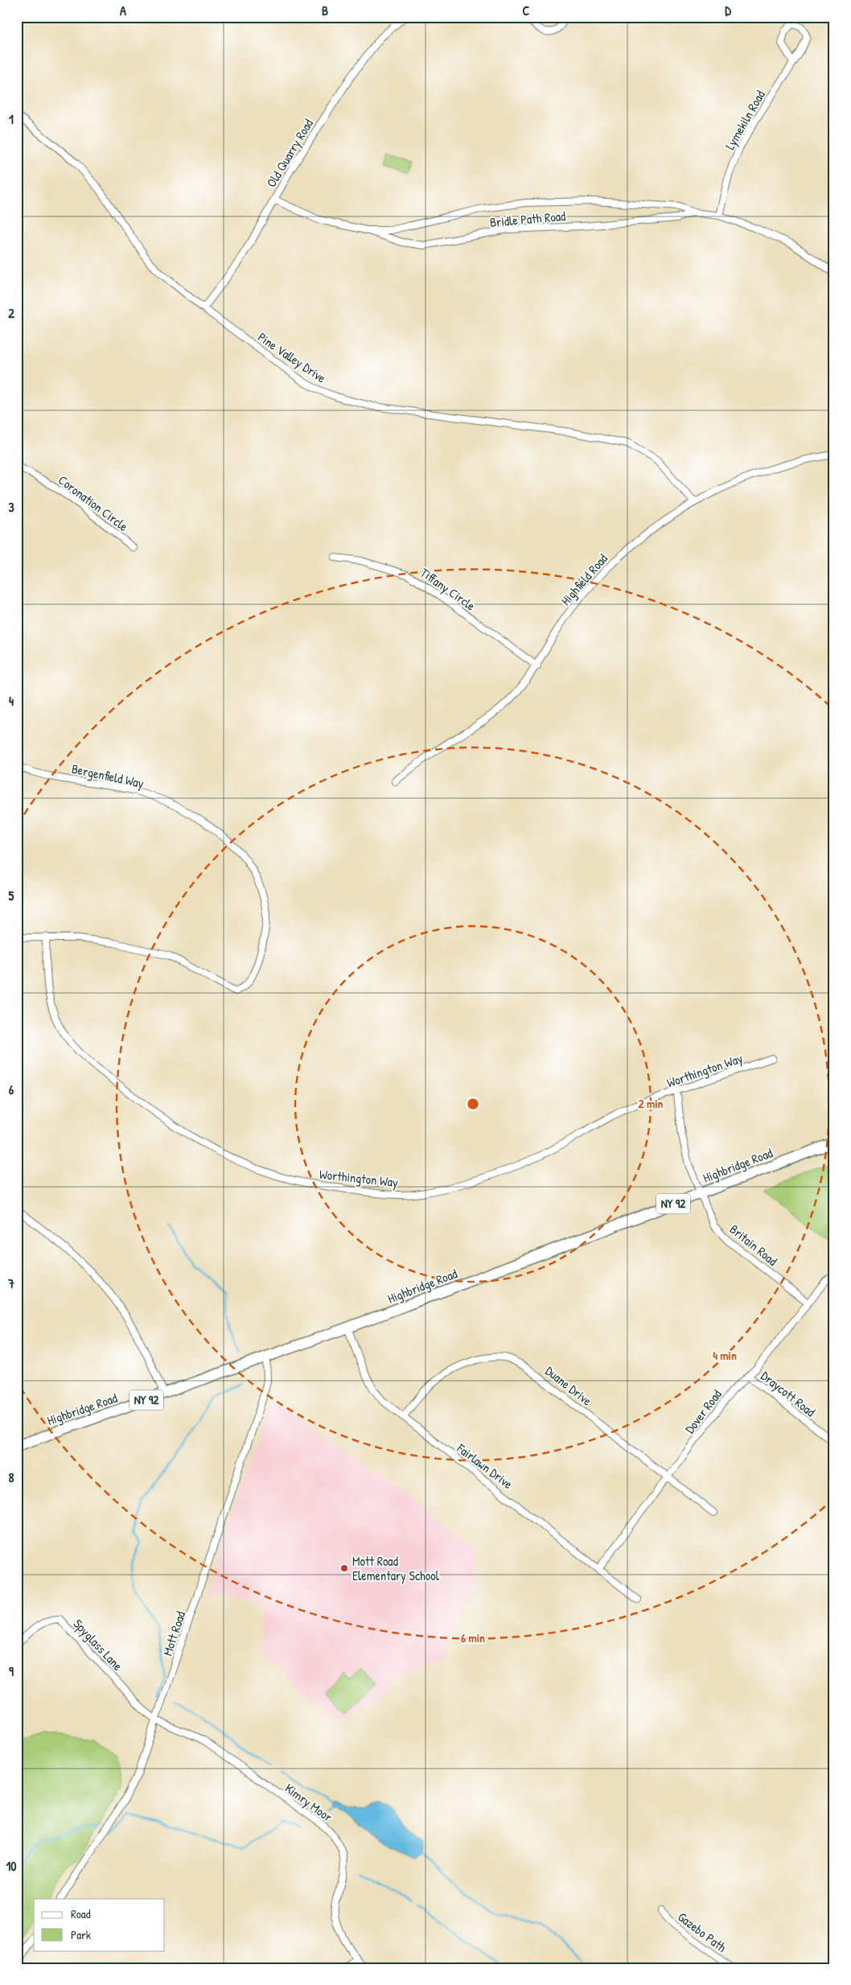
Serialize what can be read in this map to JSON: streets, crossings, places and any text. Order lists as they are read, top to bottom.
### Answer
{
  "streets": {
    "highway": ["Highbridge Road", "NY 92"],
    "street": [
      "Lymekiln Road",
      "Old Quarry Road",
      "Bridle Path Road",
      "Pine Valley Drive",
      "Coronation Circle",
      "Highfield Road",
      "Tiffany Circle",
      "Bergenfield Way",
      "Worthington Way",
      "Britain Road",
      "Duane Drive",
      "Draycott Road",
      "Dover Road",
      "Fairlawn Drive",
      "Mott Road",
      "Spyglass Lane",
      "Kimry Moor",
      "Gazebo Path"
    ]
  },
  "crossings": [
    ["Lymekiln Road", "Bridle Path Road"],
    ["Old Quarry Road", "Bridle Path Road"],
    ["Old Quarry Road", "Pine Valley Drive"],
    ["Pine Valley Drive", "Highfield Road"],
    ["Highfield Road", "Tiffany Circle"],
    ["Bergenfield Way", "Worthington Way"],
    ["Worthington Way", "Britain Road"],
    ["Highbridge Road", "Britain Road"],
    ["Highbridge Road", "Fairlawn Drive"],
    ["Highbridge Road", "Mott Road"],
    ["Britain Road", "Dover Road"],
    ["Duane Drive", "Dover Road"],
    ["Duane Drive", "Fairlawn Drive"],
    ["Draycott Road", "Dover Road"],
    ["Dover Road", "Fairlawn Drive"],
    ["Mott Road", "Spyglass Lane"],
    ["Mott Road", "Kimry Moor"],
    ["Spyglass Lane", "Kimry Moor"]
  ],
  "places": ["Mott Road Elementary School"],
  "legend": ["Road", "Park"],
  "grid": {
    "columns": [
      "A",
      "B",
      "C",
      "D"
    ],
    "rows": [
      "1",
      "2",
      "3",
      "4",
      "5",
      "6",
      "7",
      "8",
      "9",
      "10"
    ]
  },
  "rings": ["2 min", "4 min", "6 min"]
}
